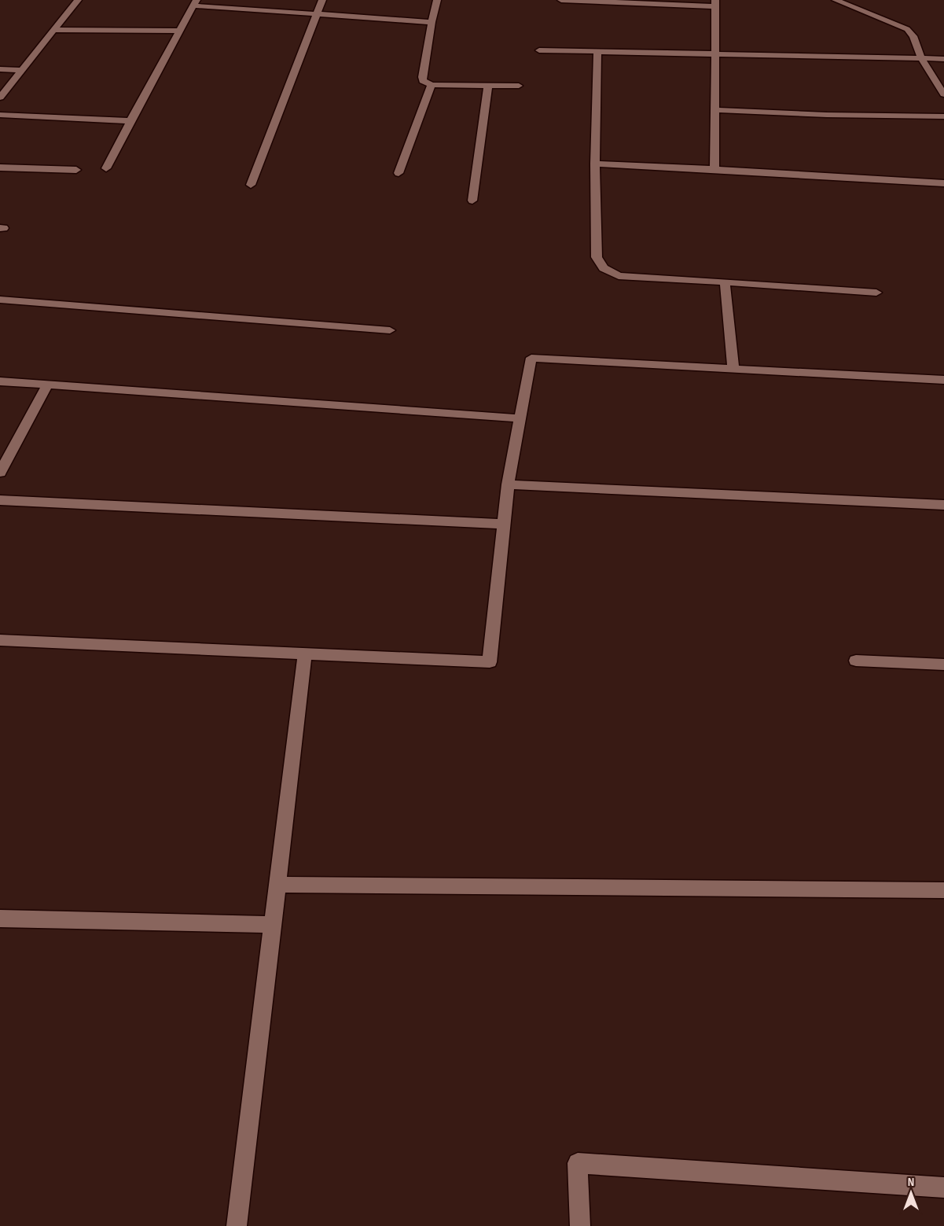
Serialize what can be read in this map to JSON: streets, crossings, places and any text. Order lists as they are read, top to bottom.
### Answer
{
  "north": "top"
}
